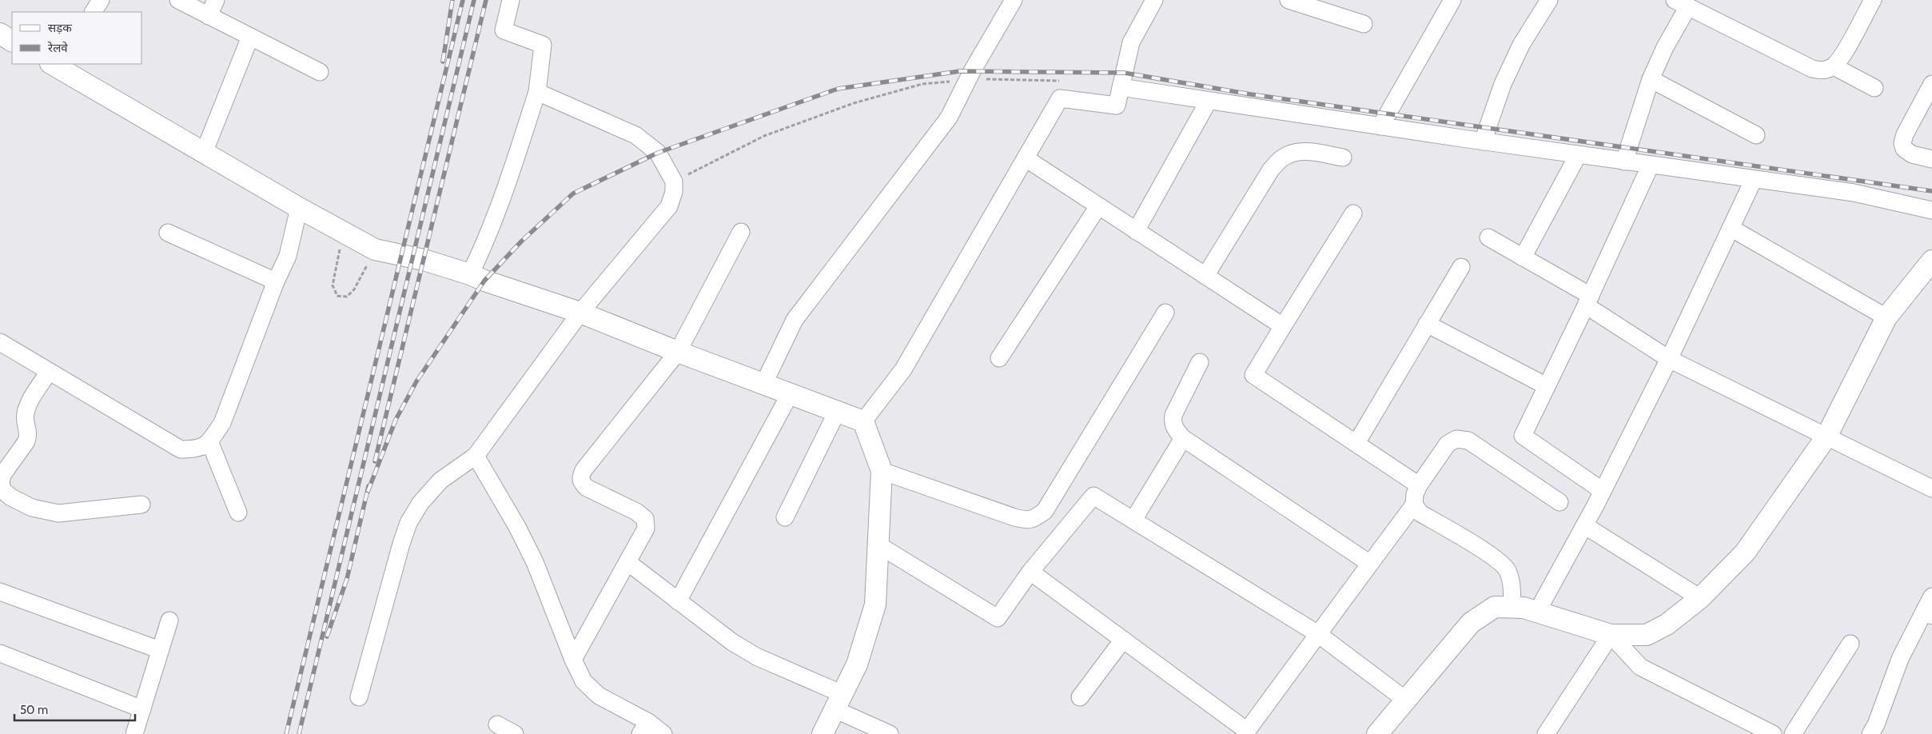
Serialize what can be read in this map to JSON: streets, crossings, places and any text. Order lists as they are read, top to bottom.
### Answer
{
  "legend": ["सड़क", "रेलवे"],
  "scale_bar": "50 m"
}
